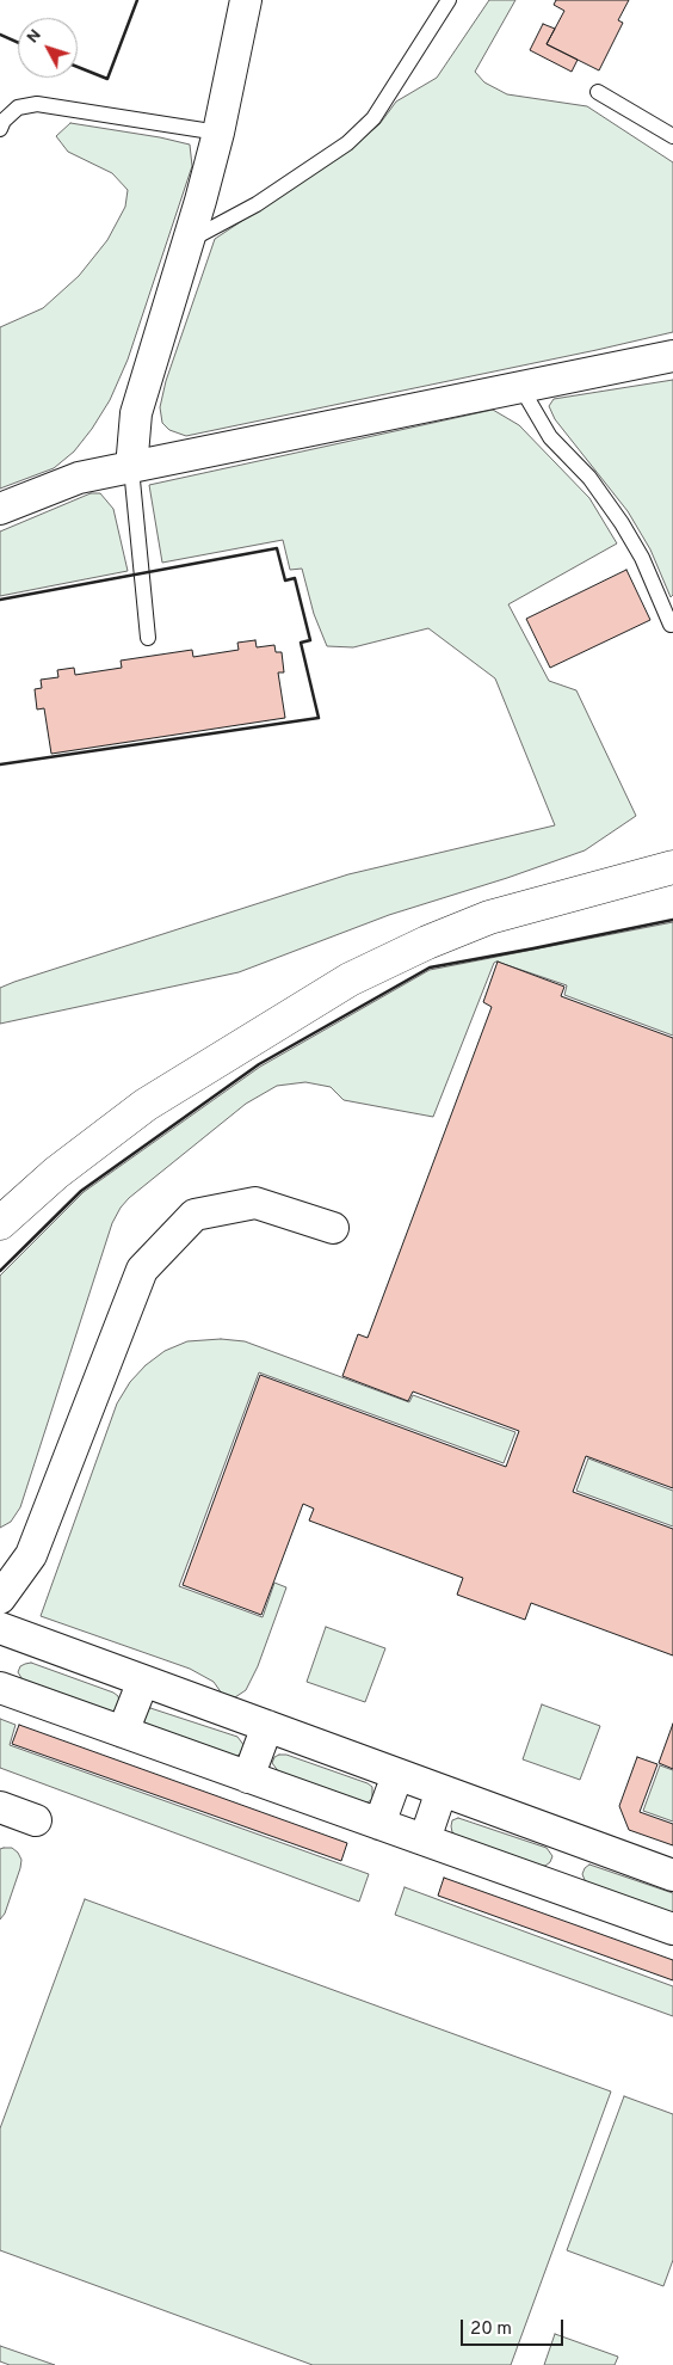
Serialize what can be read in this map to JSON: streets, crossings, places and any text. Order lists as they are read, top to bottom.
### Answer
{
  "scale_bar": "20 m",
  "north": "top left"
}
